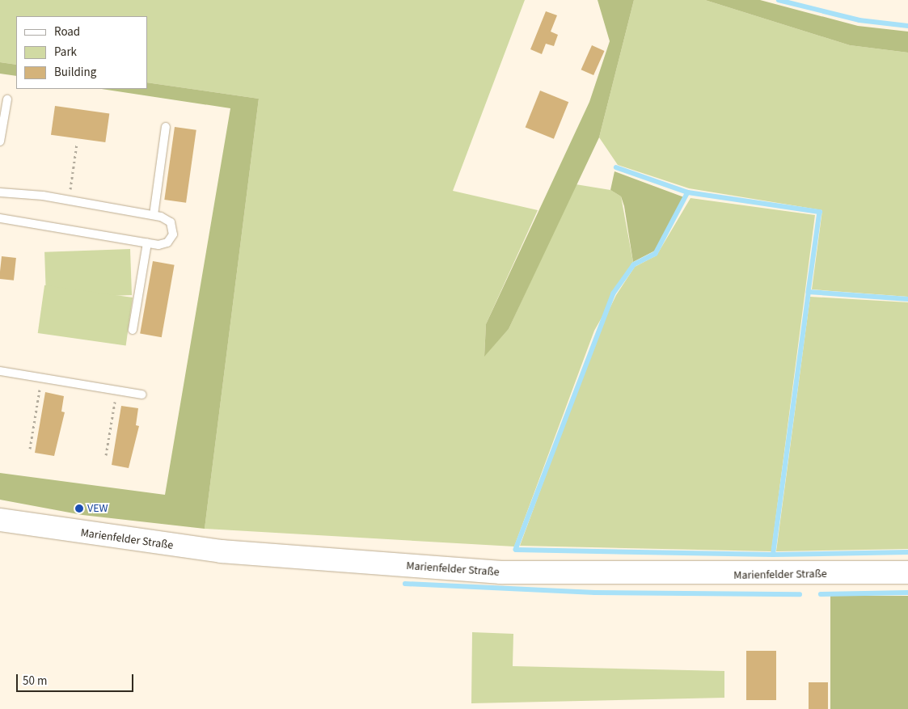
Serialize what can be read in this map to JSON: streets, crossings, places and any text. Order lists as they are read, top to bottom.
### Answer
{
  "streets": {
    "main road": ["Marienfelder Straße"]
  },
  "places": ["VEW"],
  "legend": ["Road", "Park", "Building"],
  "scale_bar": "50 m"
}
